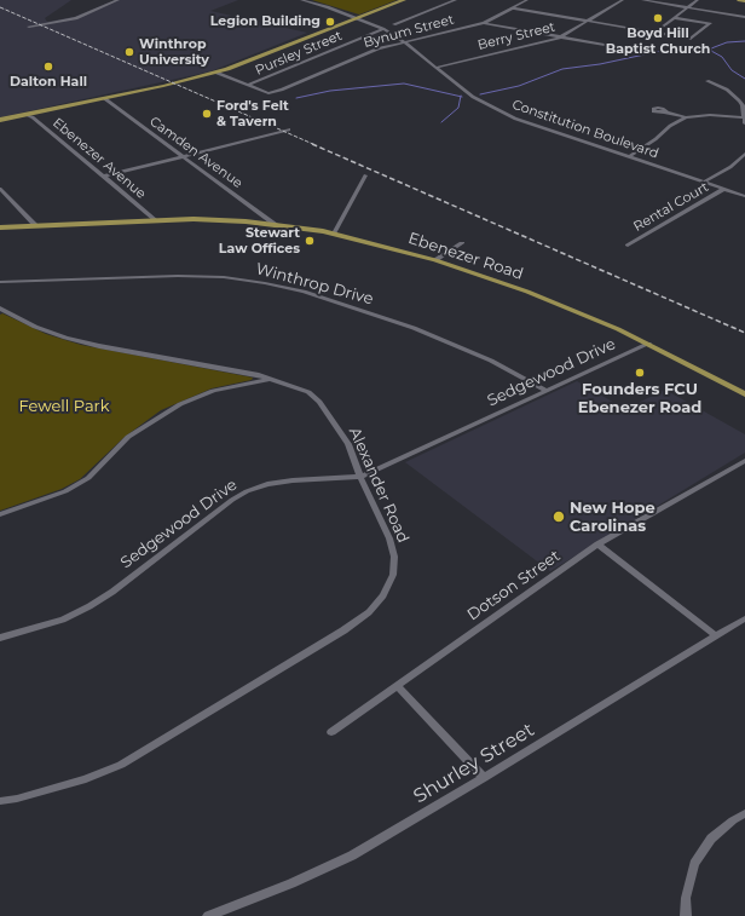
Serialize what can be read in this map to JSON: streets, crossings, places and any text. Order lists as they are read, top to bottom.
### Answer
{
  "streets": {
    "main road": ["Ebenezer Road"],
    "street": [
      "Bynum Street",
      "Berry Street",
      "Pursley Street",
      "Constitution Boulevard",
      "Camden Avenue",
      "Ebenezer Avenue",
      "Rental Court",
      "Winthrop Drive",
      "Sedgewood Drive",
      "Alexander Road",
      "Dotson Street",
      "Shurley Street"
    ]
  },
  "crossings": [
    ["Bynum Street", "Pursley Street"],
    ["Bynum Street", "Constitution Boulevard"],
    ["Berry Street", "Constitution Boulevard"],
    ["Pursley Street", "Constitution Boulevard"],
    ["Constitution Boulevard", "Rental Court"],
    ["Camden Avenue", "Ebenezer Road"],
    ["Ebenezer Avenue", "Ebenezer Road"],
    ["Ebenezer Road", "Sedgewood Drive"],
    ["Winthrop Drive", "Sedgewood Drive"],
    ["Sedgewood Drive", "Alexander Road"]
  ],
  "parks": ["Fewell Park"],
  "places": [
    "Boyd Hill Baptist Church",
    "Legion Building",
    "Winthrop University",
    "Dalton Hall",
    "Ford's Felt & Tavern",
    "Stewart Law Offices",
    "Founders FCU Ebenezer Road",
    "New Hope Carolinas"
  ]
}
